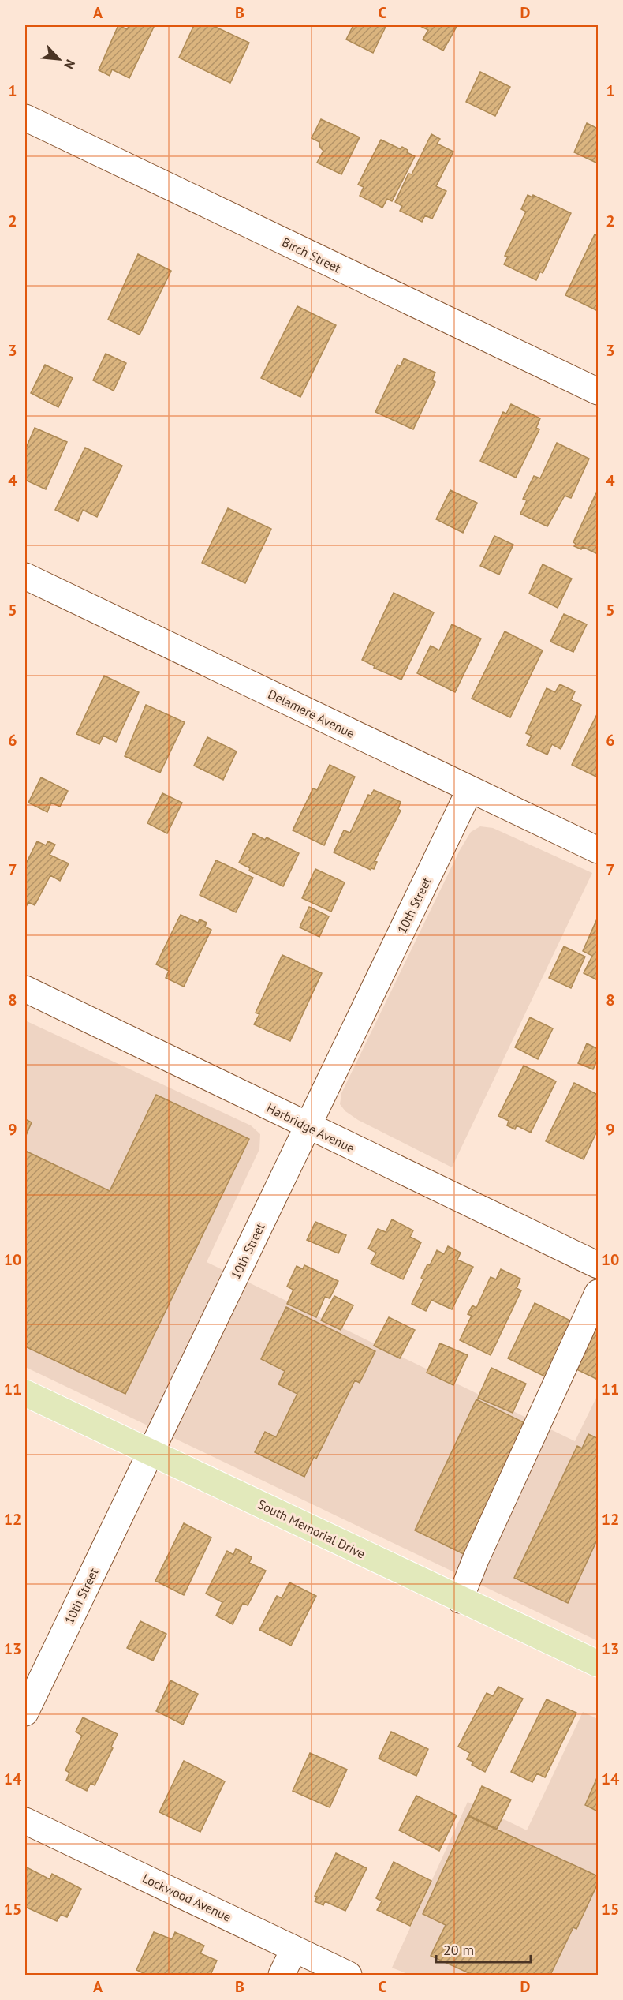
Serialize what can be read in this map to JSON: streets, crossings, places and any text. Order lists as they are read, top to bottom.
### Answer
{
  "streets": {
    "main road": ["South Memorial Drive"],
    "street": [
      "Birch Street",
      "Delamere Avenue",
      "10th Street",
      "Harbridge Avenue",
      "Lockwood Avenue"
    ]
  },
  "crossings": [
    ["Delamere Avenue", "10th Street"],
    ["10th Street", "Harbridge Avenue"],
    ["10th Street", "South Memorial Drive"]
  ],
  "scale_bar": "20 m",
  "north": "bottom right",
  "grid": {
    "columns": [
      "A",
      "B",
      "C",
      "D"
    ],
    "rows": [
      "1",
      "2",
      "3",
      "4",
      "5",
      "6",
      "7",
      "8",
      "9",
      "10",
      "11",
      "12",
      "13",
      "14",
      "15"
    ]
  }
}
